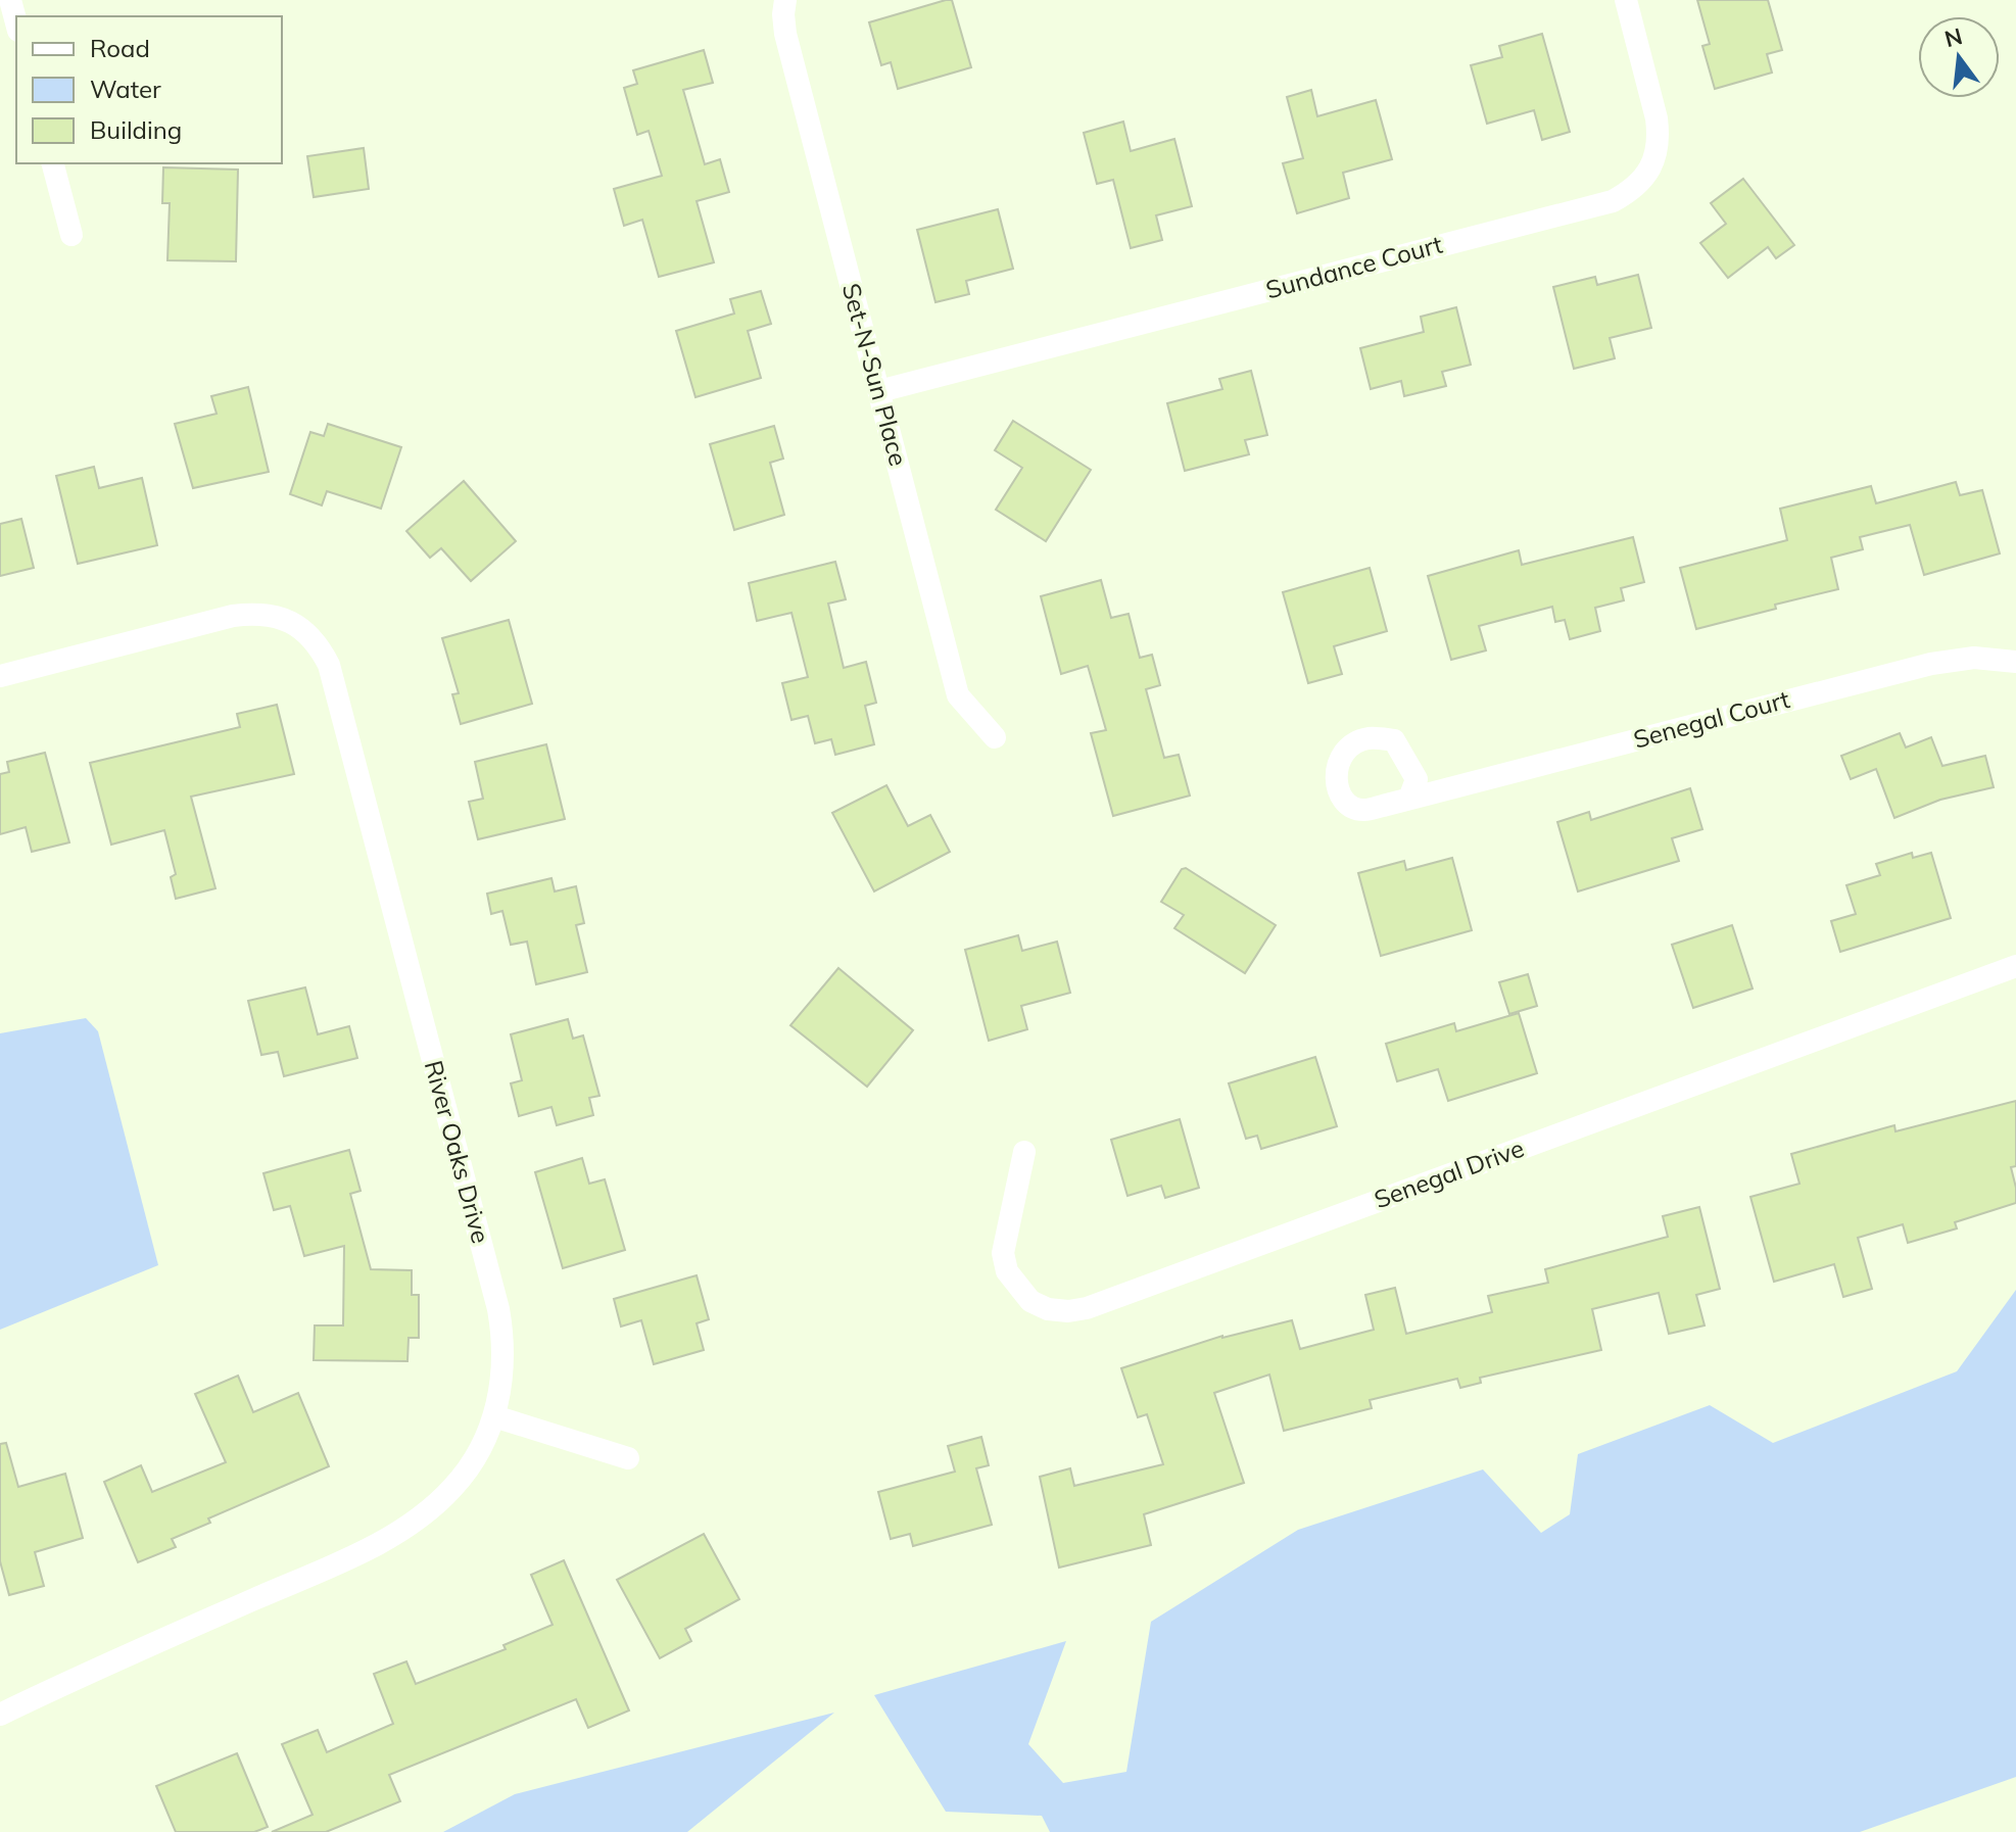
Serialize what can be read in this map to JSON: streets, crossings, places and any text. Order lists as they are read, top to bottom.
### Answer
{
  "streets": {
    "street": [
      "Sundance Court",
      "Set-N-Sun Place",
      "Senegal Court",
      "River Oaks Drive",
      "Senegal Drive"
    ]
  },
  "crossings": [
    ["Sundance Court", "Set-N-Sun Place"]
  ],
  "legend": ["Road", "Water", "Building"],
  "north": "top"
}
